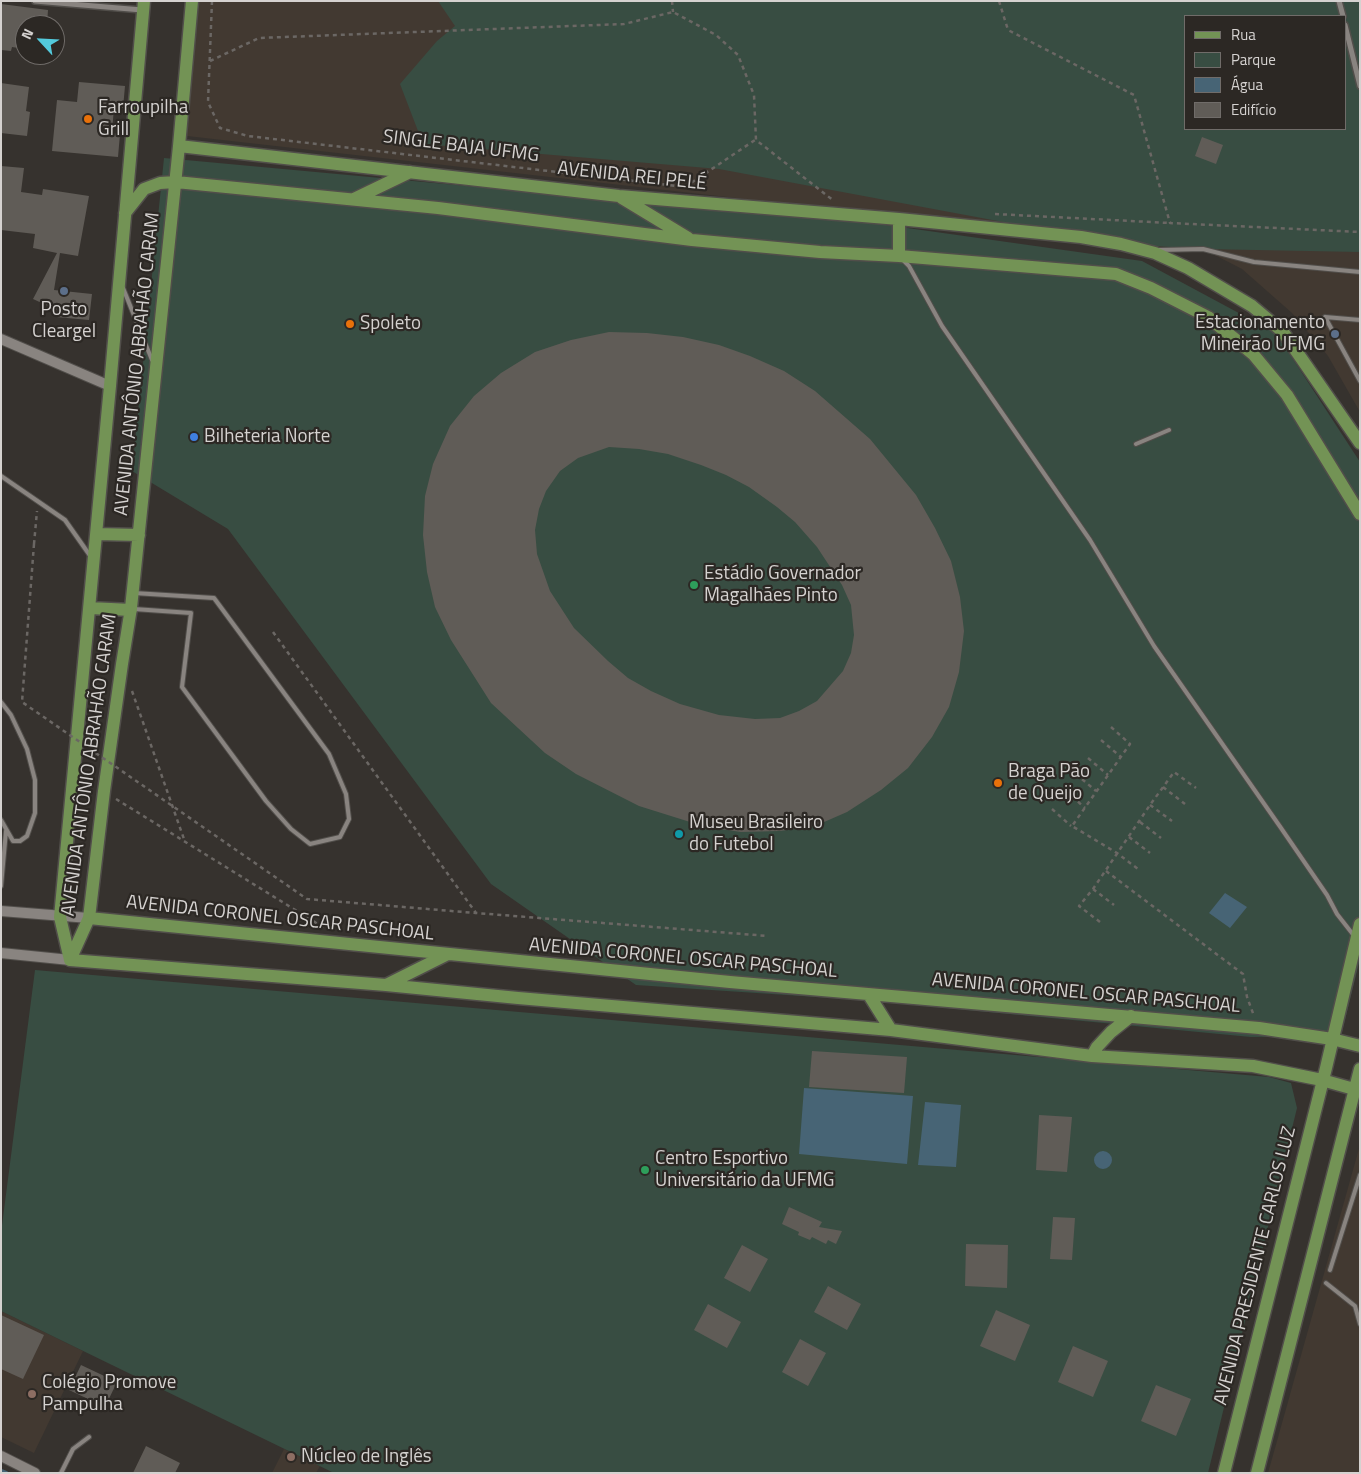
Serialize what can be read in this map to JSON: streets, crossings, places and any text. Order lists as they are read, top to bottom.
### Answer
{
  "streets": {
    "main road": [
      "AVENIDA REI PELÉ",
      "AVENIDA ANTÔNIO ABRAHÃO CARAM",
      "AVENIDA CORONEL OSCAR PASCHOAL",
      "AVENIDA PRESIDENTE CARLOS LUZ"
    ],
    "path": ["SINGLE BAJA UFMG"]
  },
  "crossings": [
    ["AVENIDA REI PELÉ", "AVENIDA ANTÔNIO ABRAHÃO CARAM"],
    ["AVENIDA ANTÔNIO ABRAHÃO CARAM", "AVENIDA CORONEL OSCAR PASCHOAL"],
    ["AVENIDA CORONEL OSCAR PASCHOAL", "AVENIDA PRESIDENTE CARLOS LUZ"]
  ],
  "places": [
    "Farroupilha Grill",
    "Posto Cleargel",
    "Spoleto",
    "Estacionamento Mineirão UFMG",
    "Bilheteria Norte",
    "Estádio Governador Magalhães Pinto",
    "Braga Pão de Queijo",
    "Museu Brasileiro do Futebol",
    "Centro Esportivo Universitário da UFMG",
    "Colégio Promove Pampulha",
    "Núcleo de Inglês"
  ],
  "legend": [
    "Rua",
    "Parque",
    "Água",
    "Edifício"
  ],
  "north": "top left"
}
